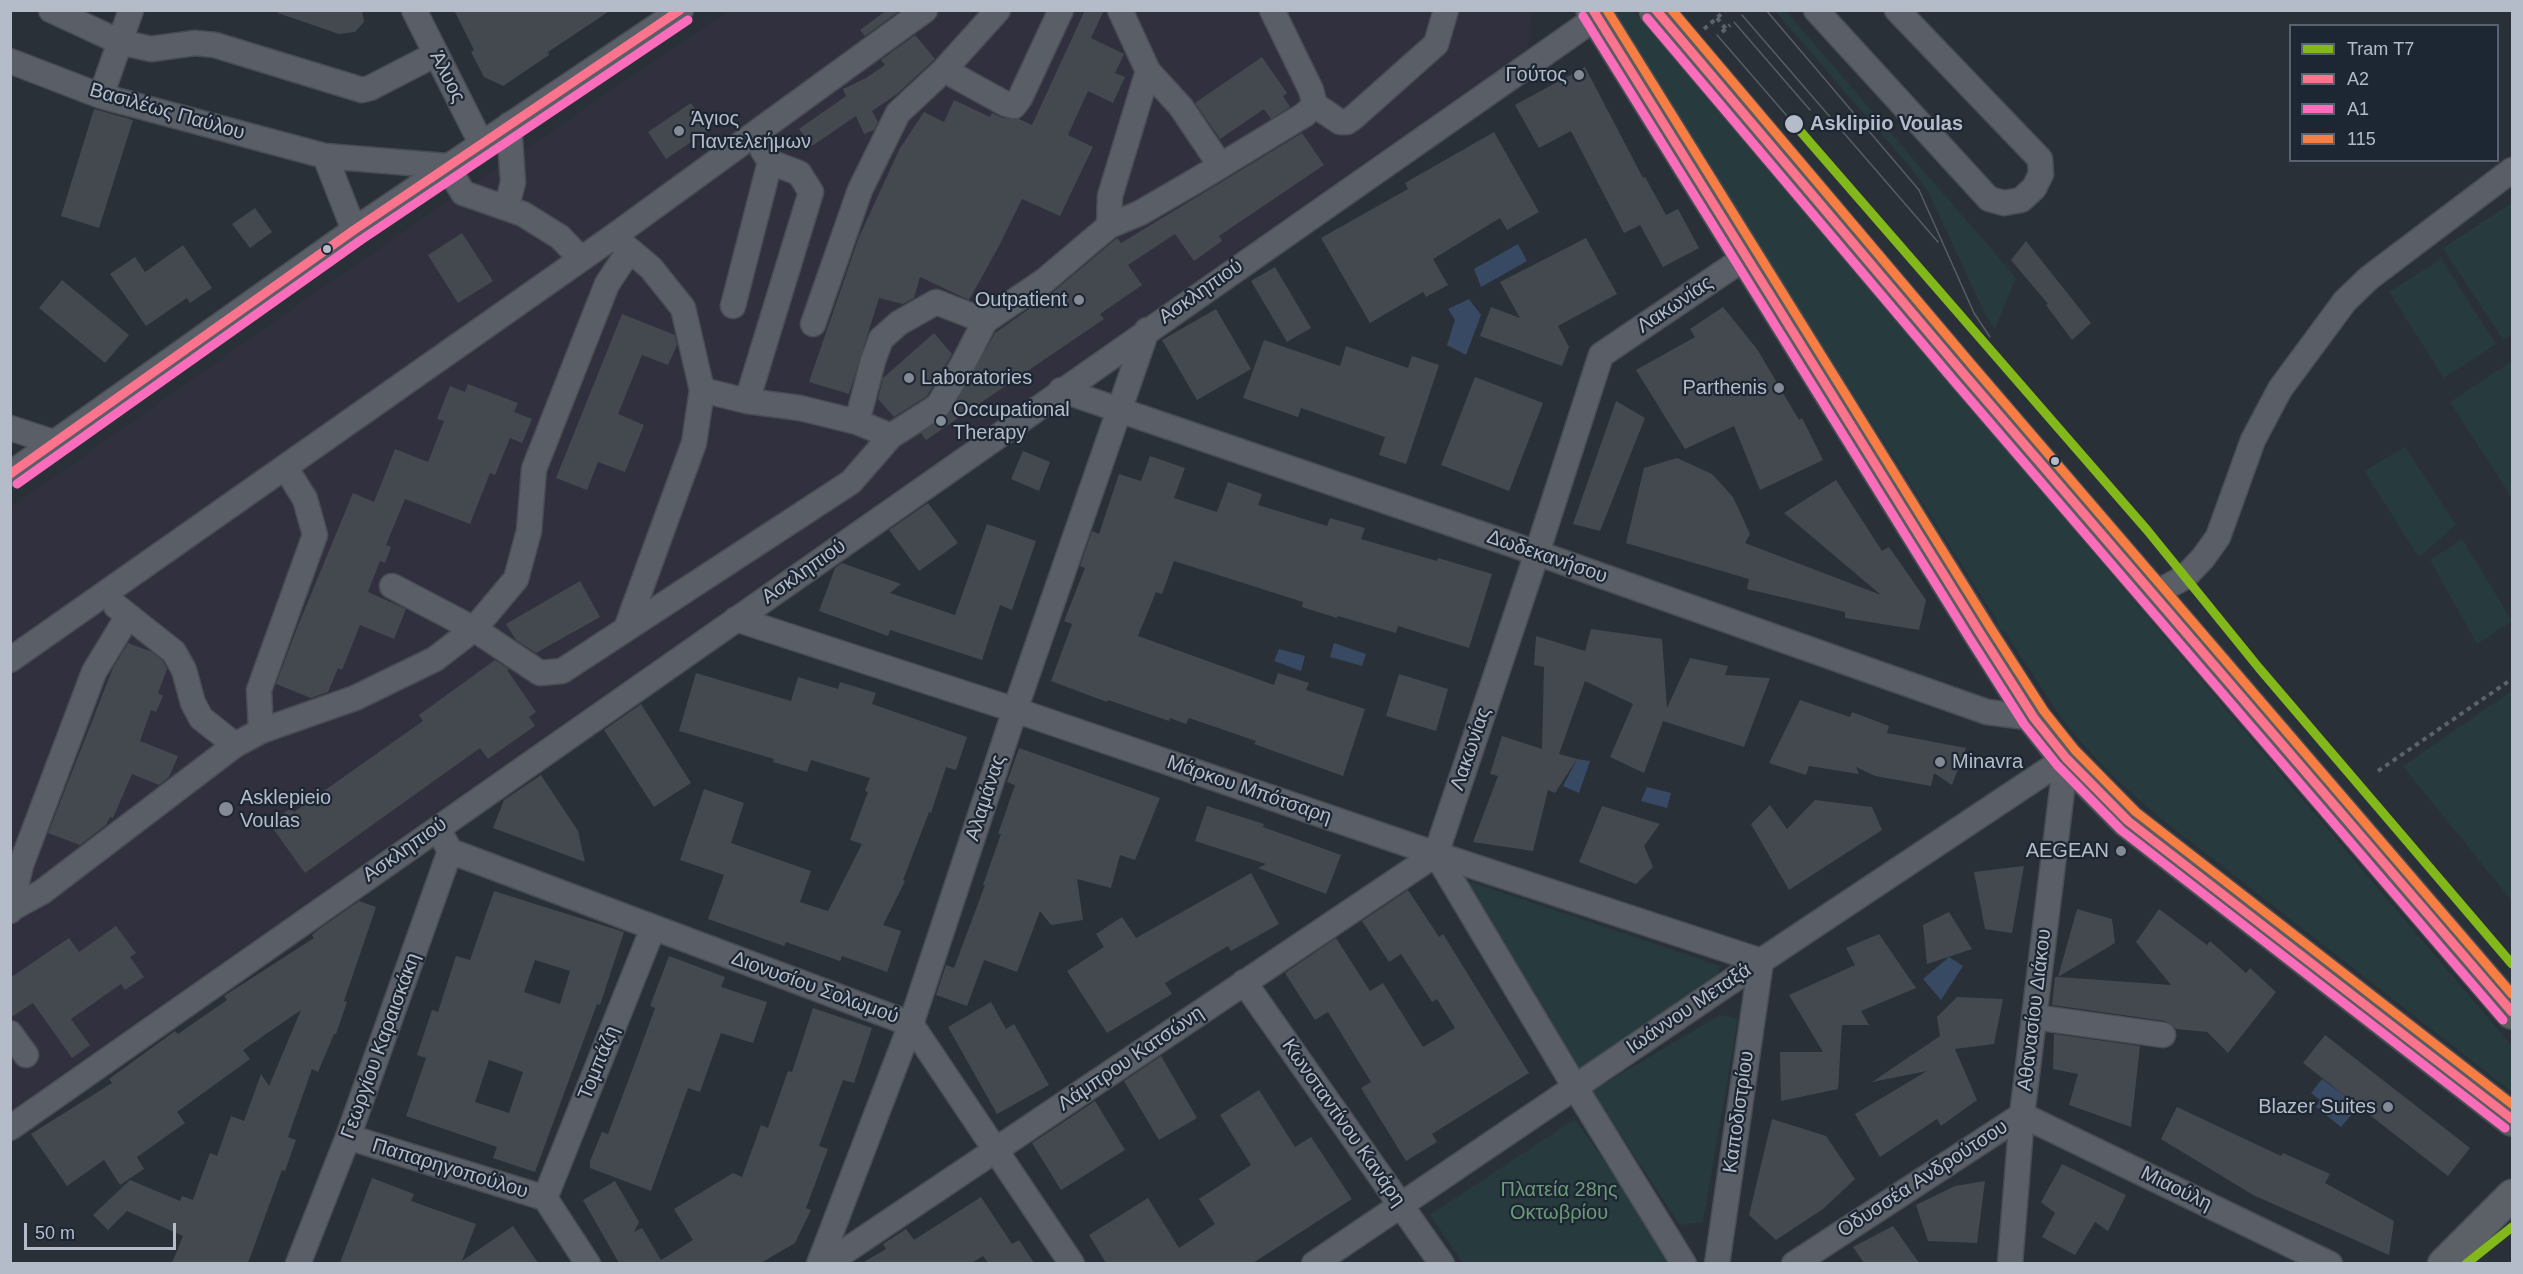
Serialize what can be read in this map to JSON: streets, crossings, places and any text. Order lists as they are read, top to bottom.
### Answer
{
  "streets": {
    "street": [
      "Άλυος",
      "Βασιλέως Παύλου",
      "Ασκληπιού",
      "Λακωνίας",
      "Δωδεκανήσου",
      "Μάρκου Μπότσαρη",
      "Αλαμάνας",
      "Διονυσίου Σολωμού",
      "Ιωάννου Μεταξά",
      "Αθανασίου Διάκου",
      "Γεωργίου Καραισκάκη",
      "Λάμπρου Κατσώνη",
      "Τομπάζη",
      "Καποδιστρίου",
      "Κωνσταντίνου Κανάρη",
      "Παπαρηγοπούλου",
      "Οδυσσέα Ανδρούτσου",
      "Μιαούλη"
    ]
  },
  "crossings": [
    ["Ασκληπιού", "Δωδεκανήσου"],
    ["Ασκληπιού", "Μάρκου Μπότσαρη"],
    ["Ασκληπιού", "Αλαμάνας"],
    ["Λακωνίας", "Δωδεκανήσου"],
    ["Λακωνίας", "Μάρκου Μπότσαρη"],
    ["Λακωνίας", "Λάμπρου Κατσώνη"],
    ["Δωδεκανήσου", "Αλαμάνας"],
    ["Μάρκου Μπότσαρη", "Αλαμάνας"],
    ["Μάρκου Μπότσαρη", "Ιωάννου Μεταξά"],
    ["Μάρκου Μπότσαρη", "Λάμπρου Κατσώνη"],
    ["Μάρκου Μπότσαρη", "Καποδιστρίου"],
    ["Αλαμάνας", "Διονυσίου Σολωμού"],
    ["Διονυσίου Σολωμού", "Γεωργίου Καραισκάκη"],
    ["Διονυσίου Σολωμού", "Λάμπρου Κατσώνη"],
    ["Διονυσίου Σολωμού", "Τομπάζη"],
    ["Ιωάννου Μεταξά", "Αθανασίου Διάκου"],
    ["Ιωάννου Μεταξά", "Καποδιστρίου"],
    ["Ιωάννου Μεταξά", "Κωνσταντίνου Κανάρη"],
    ["Αθανασίου Διάκου", "Οδυσσέα Ανδρούτσου"],
    ["Αθανασίου Διάκου", "Μιαούλη"],
    ["Γεωργίου Καραισκάκη", "Παπαρηγοπούλου"],
    ["Λάμπρου Κατσώνη", "Κωνσταντίνου Κανάρη"],
    ["Τομπάζη", "Παπαρηγοπούλου"],
    ["Οδυσσέα Ανδρούτσου", "Μιαούλη"]
  ],
  "parks": ["Πλατεία 28ης Οκτωβρίου"],
  "places": [
    "Γούτος",
    "Asklipiio Voulas",
    "Άγιος Παντελεήμων",
    "Outpatient",
    "Laboratories",
    "Parthenis",
    "Occupational Therapy",
    "Minavra",
    "Asklepieio Voulas",
    "AEGEAN",
    "Blazer Suites"
  ],
  "lines": [
    "transit line Α2",
    "transit line 115",
    "transit line Α1",
    "tram line Τ7"
  ],
  "legend": [
    "Tram Τ7",
    "Α2",
    "Α1",
    "115"
  ],
  "scale_bar": "50 m"
}
